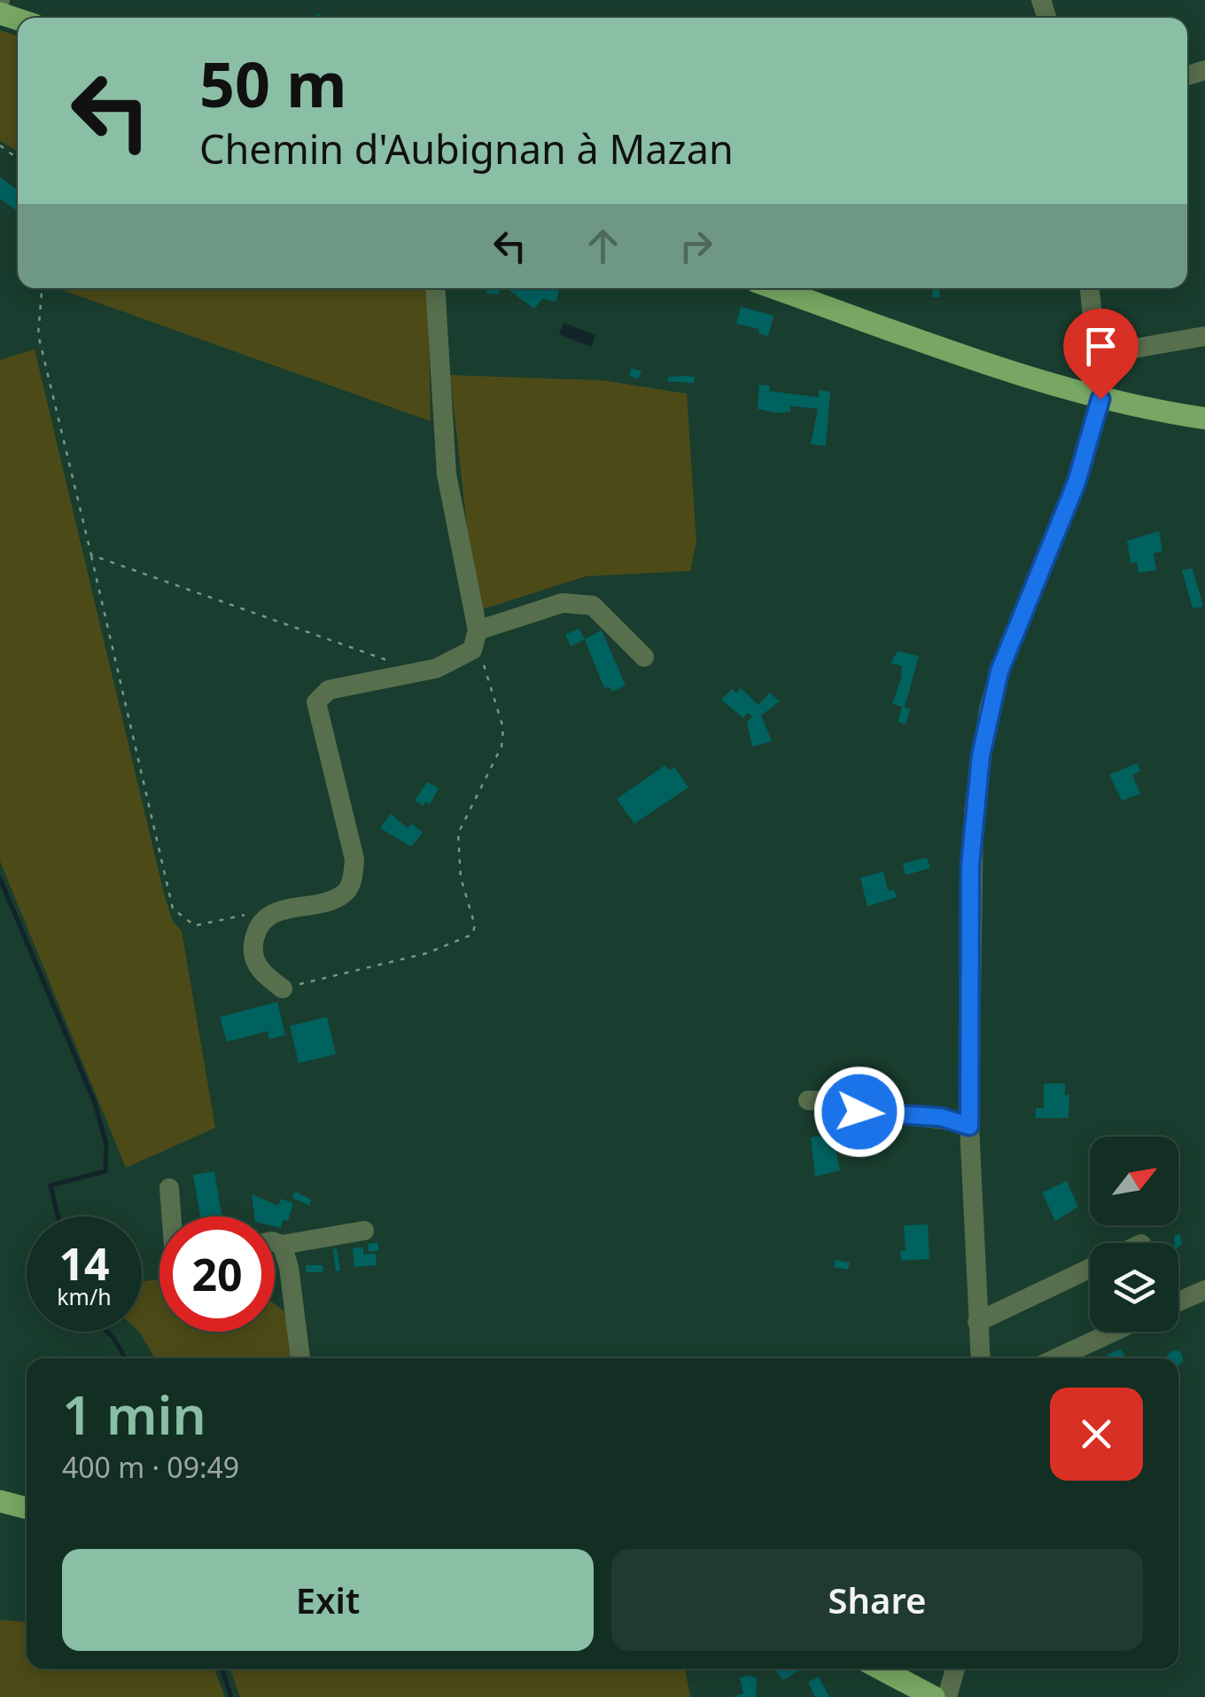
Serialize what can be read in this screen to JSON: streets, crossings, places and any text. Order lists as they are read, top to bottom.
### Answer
{
  "north": "top right",
  "page": {
    "turn": ["50 m", "Chemin d'Aubignan à Mazan"],
    "speed": "14 km/h",
    "limit": "20",
    "heading": ["1 min", "400 m · 09:49"],
    "buttons": ["Exit", "Share"]
  }
}
